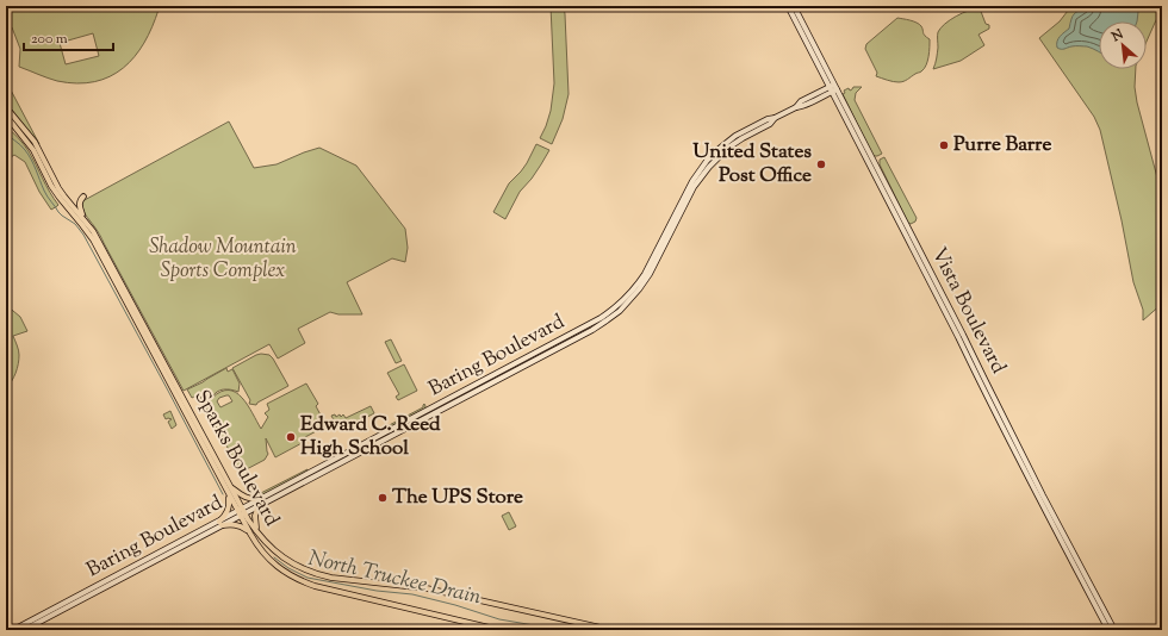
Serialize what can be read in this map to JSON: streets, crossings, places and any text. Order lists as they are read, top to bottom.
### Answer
{
  "streets": {
    "main road": ["Vista Boulevard", "Baring Boulevard", "Sparks Boulevard"]
  },
  "crossings": [
    ["Vista Boulevard", "Baring Boulevard"],
    ["Baring Boulevard", "Sparks Boulevard"]
  ],
  "water": ["North Truckee Drain"],
  "parks": ["Shadow Mountain Sports Complex"],
  "places": [
    "Purre Barre",
    "United States Post Office",
    "Edward C. Reed High School",
    "The UPS Store"
  ],
  "scale_bar": "200 m",
  "north": "top left"
}
